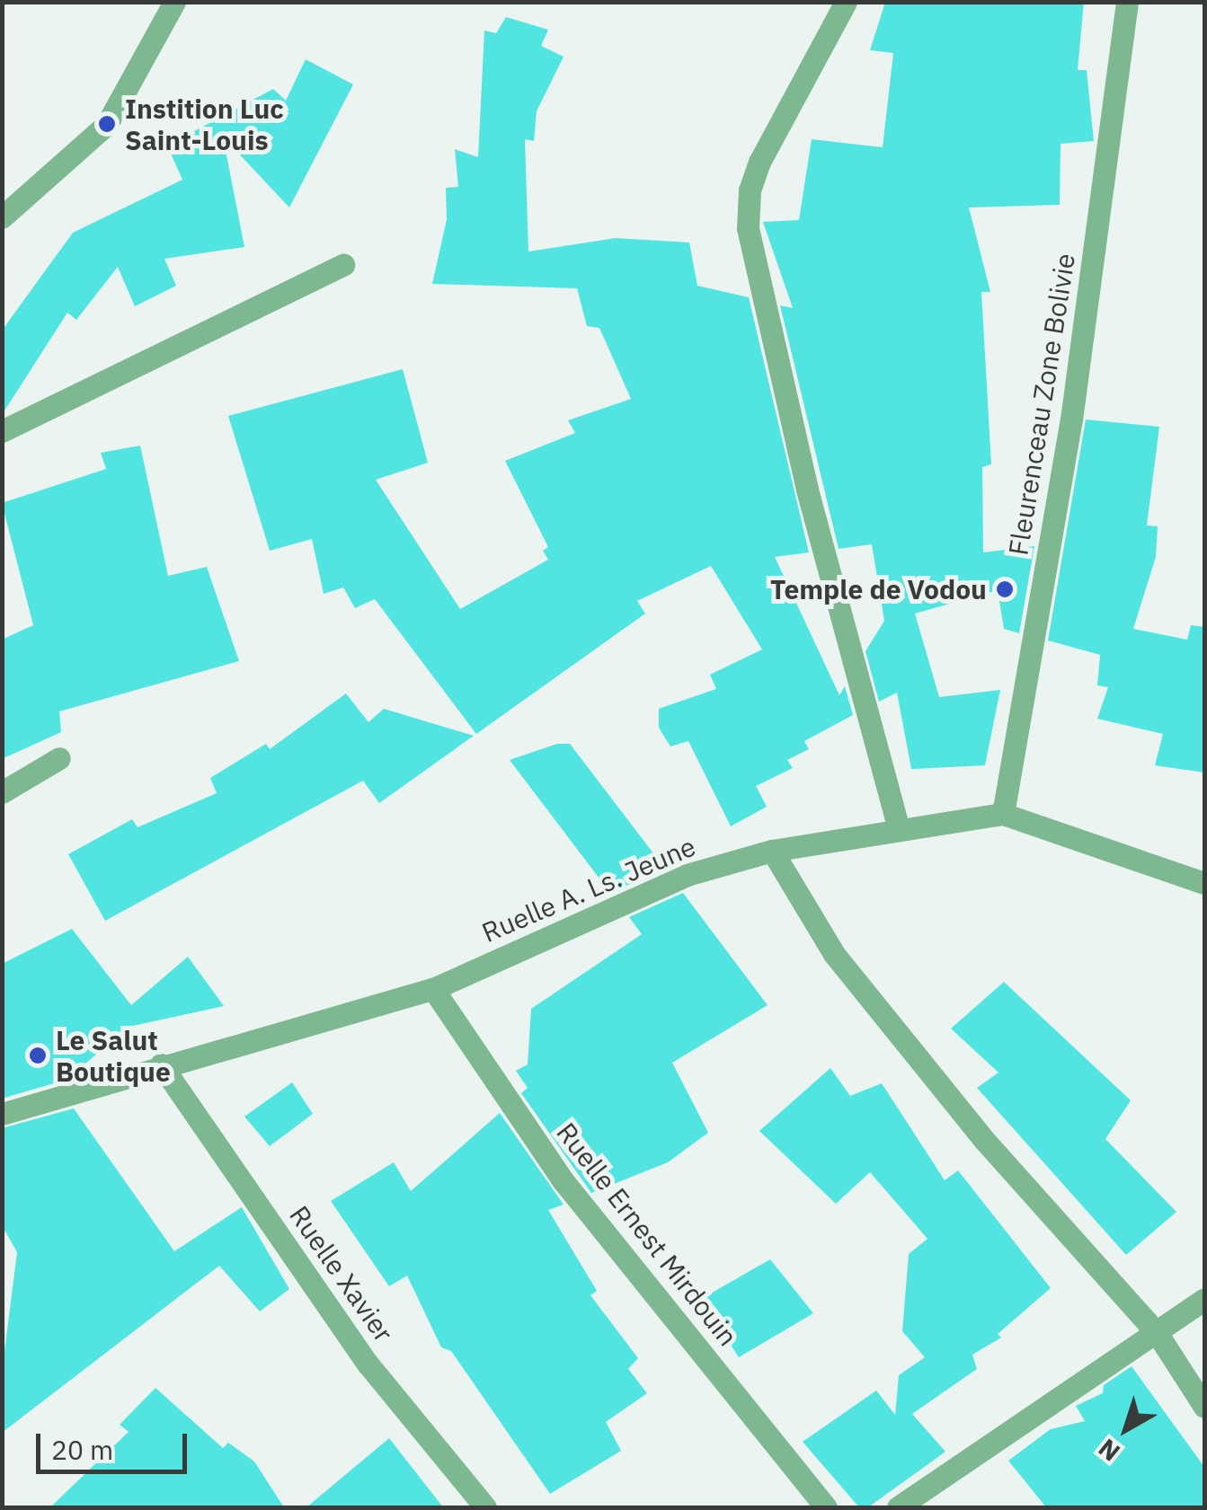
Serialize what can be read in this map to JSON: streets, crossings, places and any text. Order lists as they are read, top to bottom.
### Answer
{
  "streets": {
    "street": [
      "Fleurenceau Zone Bolivie",
      "Ruelle A. Ls. Jeune",
      "Ruelle Ernest Mirdouin",
      "Ruelle Xavier"
    ]
  },
  "crossings": [
    ["Fleurenceau Zone Bolivie", "Ruelle A. Ls. Jeune"],
    ["Ruelle A. Ls. Jeune", "Ruelle Ernest Mirdouin"],
    ["Ruelle A. Ls. Jeune", "Ruelle Xavier"]
  ],
  "places": ["Instition Luc Saint-Louis", "Temple de Vodou", "Le Salut Boutique"],
  "scale_bar": "20 m",
  "north": "bottom left"
}
